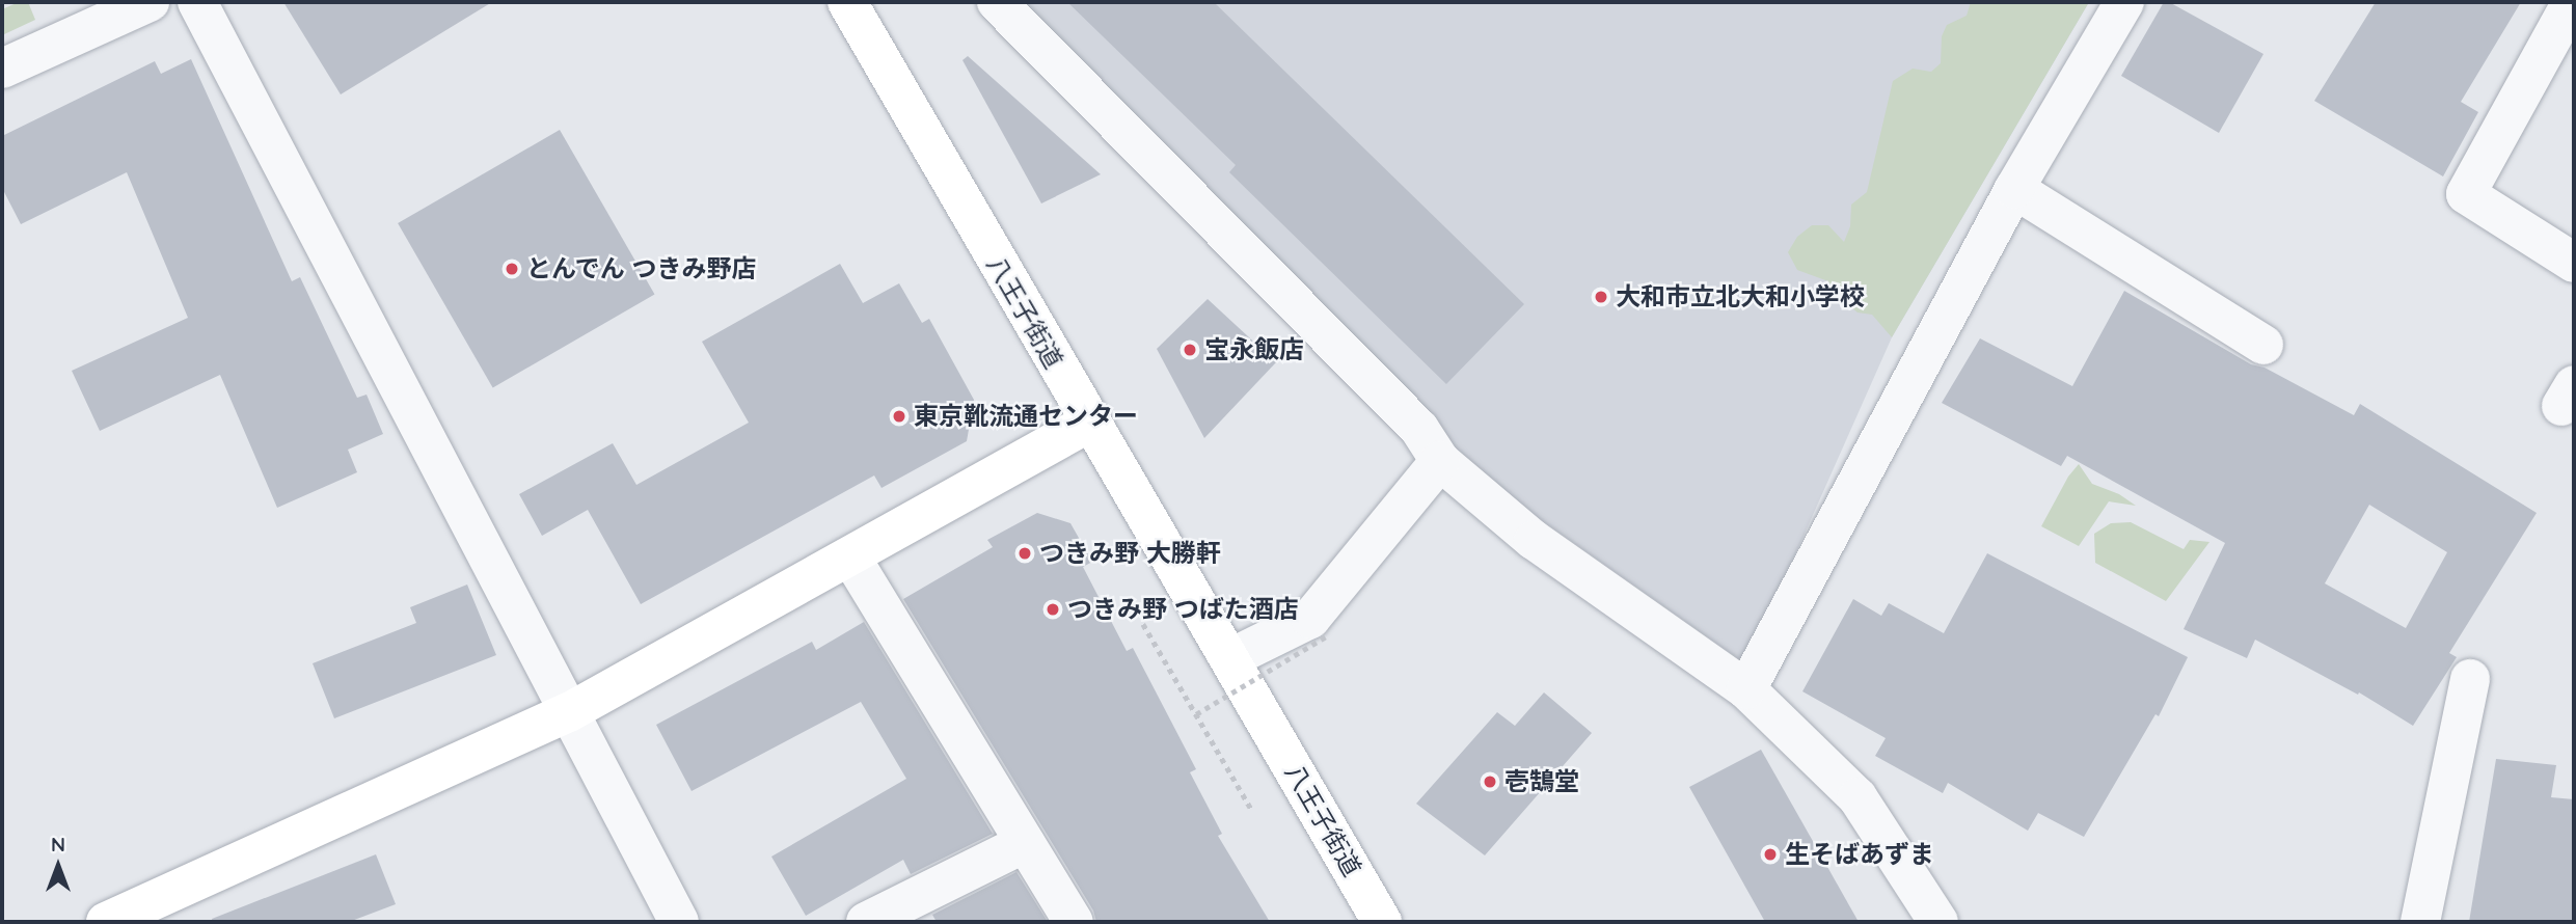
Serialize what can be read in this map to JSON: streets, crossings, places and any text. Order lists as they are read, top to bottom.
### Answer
{
  "streets": {
    "street": ["八王子街道"]
  },
  "places": [
    "とんでん つきみ野店",
    "大和市立北大和小学校",
    "宝永飯店",
    "東京靴流通センター",
    "つきみ野 大勝軒",
    "つきみ野 つばた酒店",
    "壱鵠堂",
    "生そばあずま"
  ],
  "north": "top"
}
